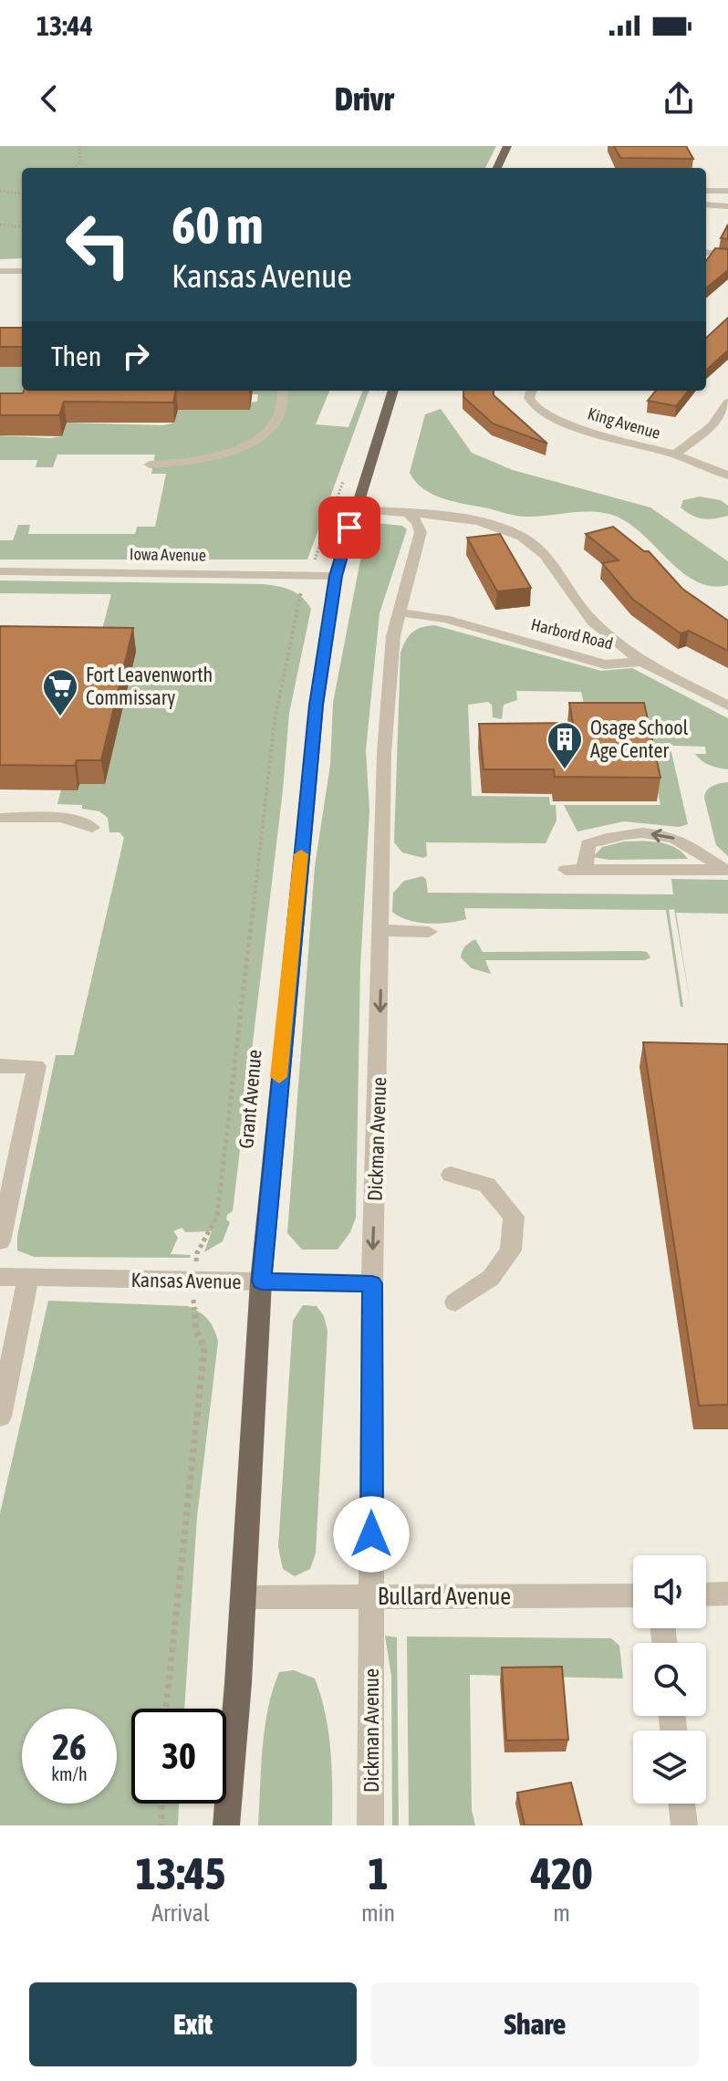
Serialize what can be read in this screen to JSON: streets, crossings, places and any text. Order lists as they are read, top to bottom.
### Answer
{
  "streets": {
    "main road": ["Grant Avenue"],
    "street": [
      "King Avenue",
      "Iowa Avenue",
      "Harbord Road",
      "Dickman Avenue",
      "Kansas Avenue",
      "Bullard Avenue"
    ]
  },
  "crossings": [
    ["Iowa Avenue", "Grant Avenue"],
    ["Harbord Road", "Dickman Avenue"],
    ["Grant Avenue", "Kansas Avenue"],
    ["Grant Avenue", "Bullard Avenue"],
    ["Dickman Avenue", "Kansas Avenue"],
    ["Dickman Avenue", "Bullard Avenue"]
  ],
  "places": {
    "supermarket": ["Fort Leavenworth Commissary"],
    "building": ["Osage School Age Center"]
  },
  "page": {
    "status": "13:44",
    "header": "Drivr",
    "turn": ["60 m", "Kansas Avenue"],
    "then": "Then",
    "speed": "26 km/h",
    "limit": "30",
    "eta": [
      "13:45",
      "Arrival",
      "1",
      "min",
      "420",
      "m"
    ],
    "buttons": ["Exit", "Share"]
  }
}
